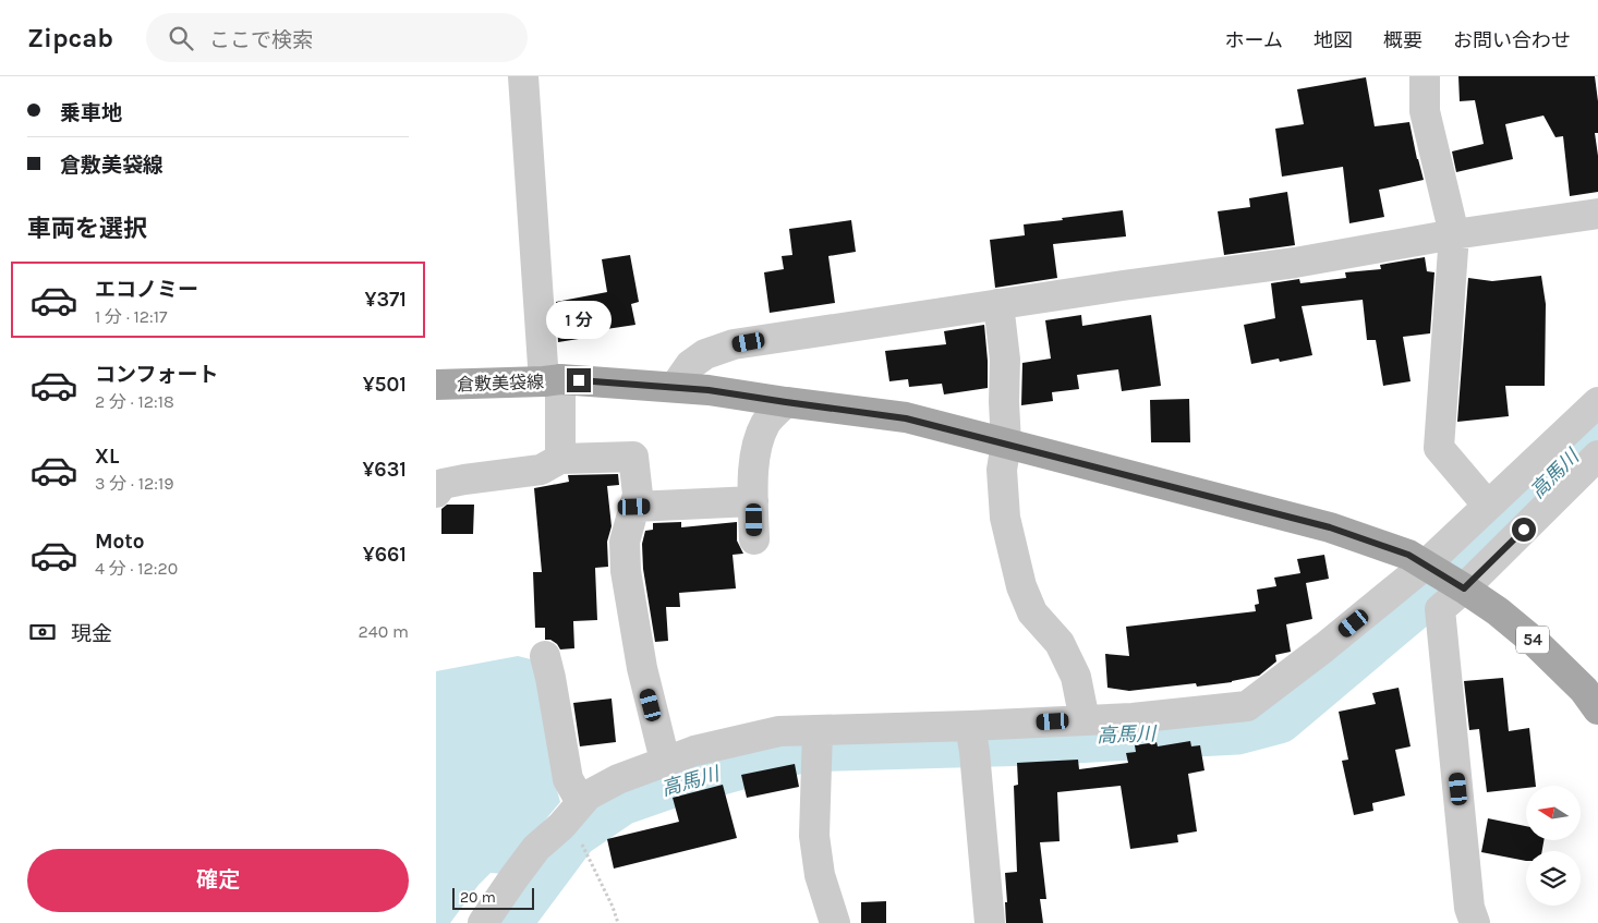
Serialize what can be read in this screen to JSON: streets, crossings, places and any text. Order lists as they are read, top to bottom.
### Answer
{
  "streets": {
    "main road": ["倉敷美袋線", "54"]
  },
  "water": ["高馬川"],
  "scale_bar": "20 m",
  "north": "left",
  "page": {
    "header": "Zipcab",
    "search": "ここで検索",
    "nav": [
      "ホーム",
      "地図",
      "概要",
      "お問い合わせ"
    ],
    "banner": ["乗車地", "倉敷美袋線"],
    "heading": "車両を選択",
    "list": [
      {
        "name": "エコノミー",
        "note": "1 分 · 12:17",
        "value": "¥371"
      },
      {
        "name": "コンフォート",
        "note": "2 分 · 12:18",
        "value": "¥501"
      },
      {
        "name": "XL",
        "note": "3 分 · 12:19",
        "value": "¥631"
      },
      {
        "name": "Moto",
        "note": "4 分 · 12:20",
        "value": "¥661"
      }
    ],
    "bubble": "1 分",
    "pay": ["現金", "240 m"],
    "buttons": "確定",
    "scale": "20 m"
  }
}
